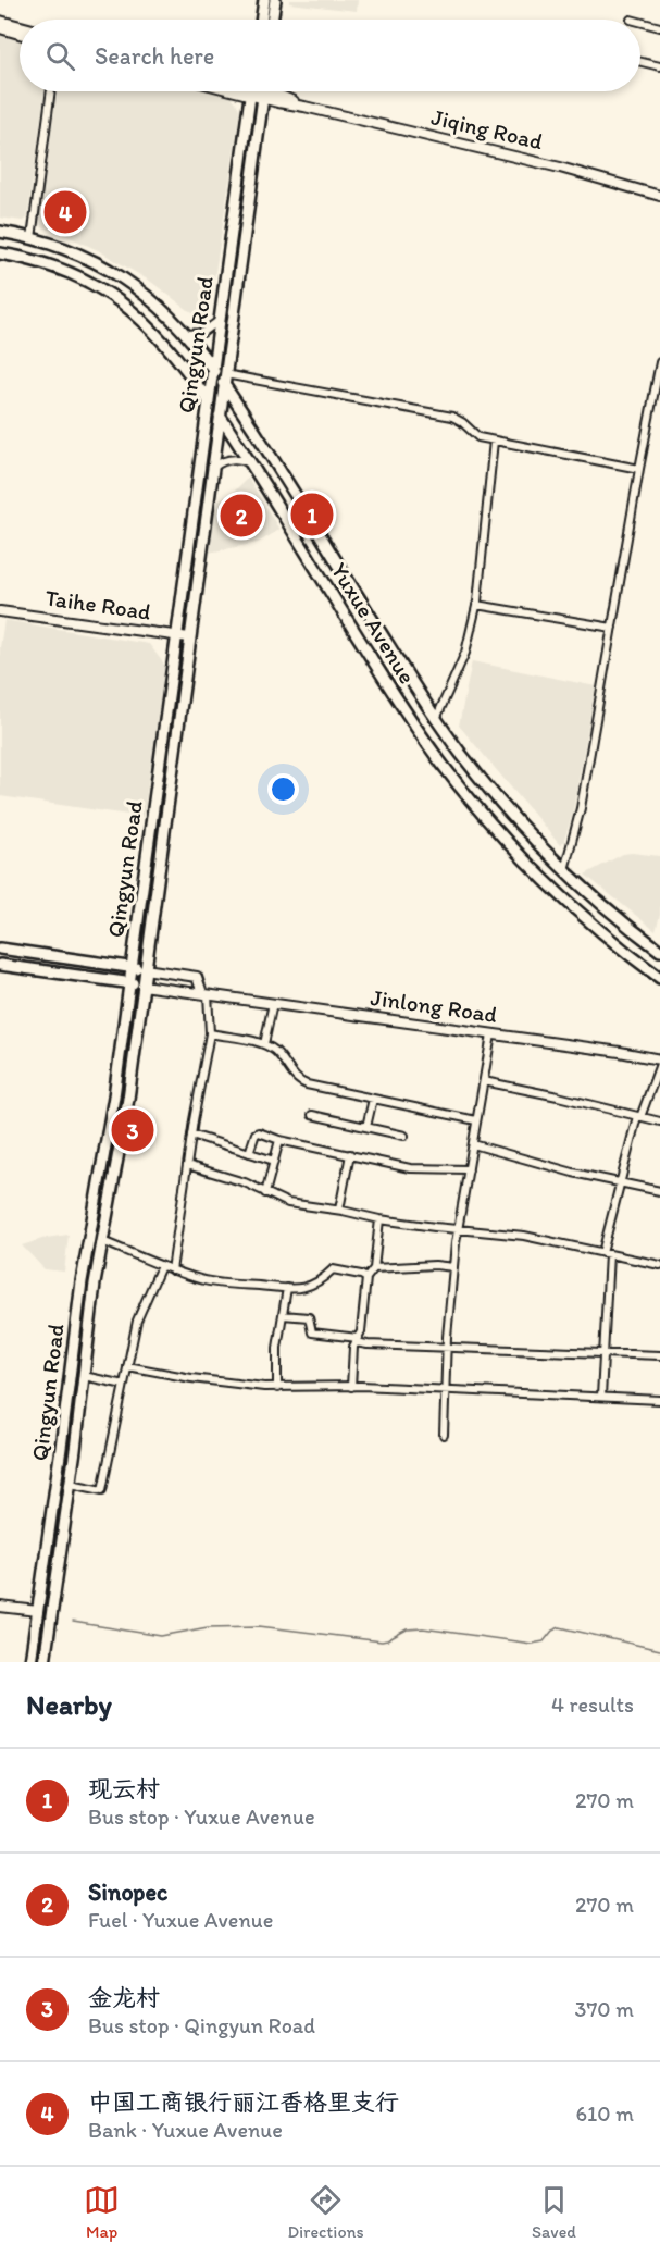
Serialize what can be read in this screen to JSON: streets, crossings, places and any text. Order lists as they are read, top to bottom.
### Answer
{
  "streets": {
    "main road": ["Qingyun Road", "Yuxue Avenue", "Jinlong Road"],
    "street": ["Jiqing Road", "Taihe Road"]
  },
  "crossings": [
    ["Qingyun Road", "Taihe Road"],
    ["Qingyun Road", "Yuxue Avenue"],
    ["Qingyun Road", "Jinlong Road"]
  ],
  "page": {
    "search": "Search here",
    "pins": [
      "4",
      "1",
      "2",
      "3"
    ],
    "heading": ["Nearby", "4 results"],
    "list": [
      {
        "mark": "1",
        "name": "现云村",
        "note": "Bus stop · Yuxue Avenue",
        "value": "270 m"
      },
      {
        "mark": "2",
        "name": "Sinopec",
        "note": "Fuel · Yuxue Avenue",
        "value": "270 m"
      },
      {
        "mark": "3",
        "name": "金龙村",
        "note": "Bus stop · Qingyun Road",
        "value": "370 m"
      },
      {
        "mark": "4",
        "name": "中国工商银行丽江香格里支行",
        "note": "Bank · Yuxue Avenue",
        "value": "610 m"
      }
    ],
    "nav": ["Map", "Directions", "Saved"]
  }
}
